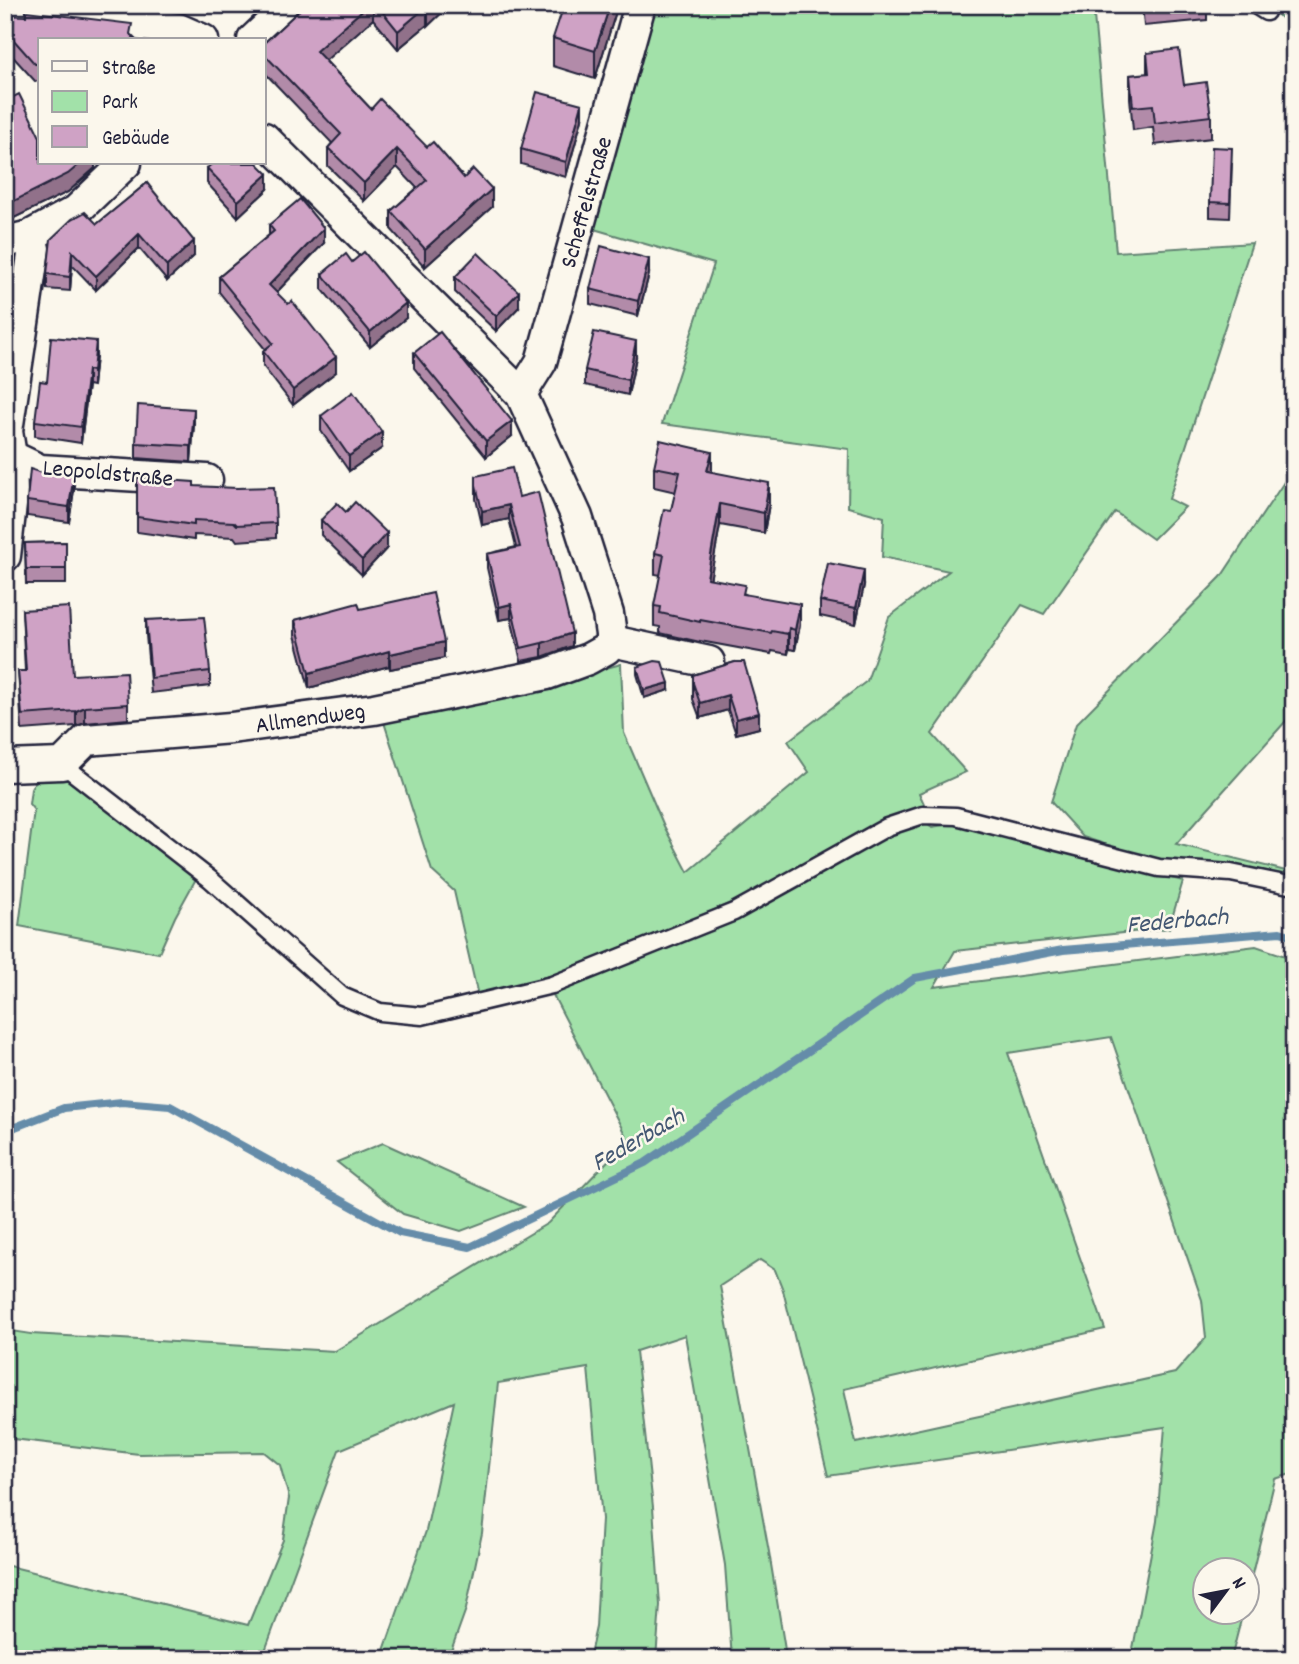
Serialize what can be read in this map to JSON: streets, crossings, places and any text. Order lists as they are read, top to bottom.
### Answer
{
  "streets": {
    "street": ["Scheffelstraße", "Leopoldstraße", "Allmendweg"]
  },
  "water": ["Federbach"],
  "legend": ["Straße", "Park", "Gebäude"],
  "north": "top right"
}
